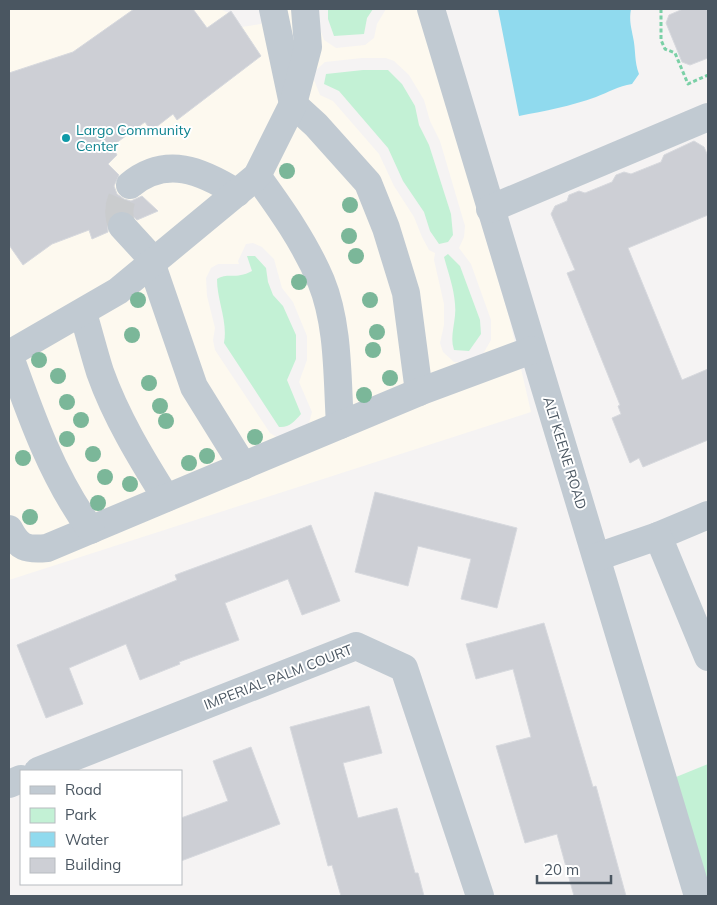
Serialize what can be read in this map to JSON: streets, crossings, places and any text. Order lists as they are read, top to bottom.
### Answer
{
  "streets": {
    "street": ["ALT KEENE ROAD", "IMPERIAL PALM COURT"]
  },
  "places": ["Largo Community Center"],
  "legend": [
    "Road",
    "Park",
    "Water",
    "Building"
  ],
  "scale_bar": "20 m"
}
